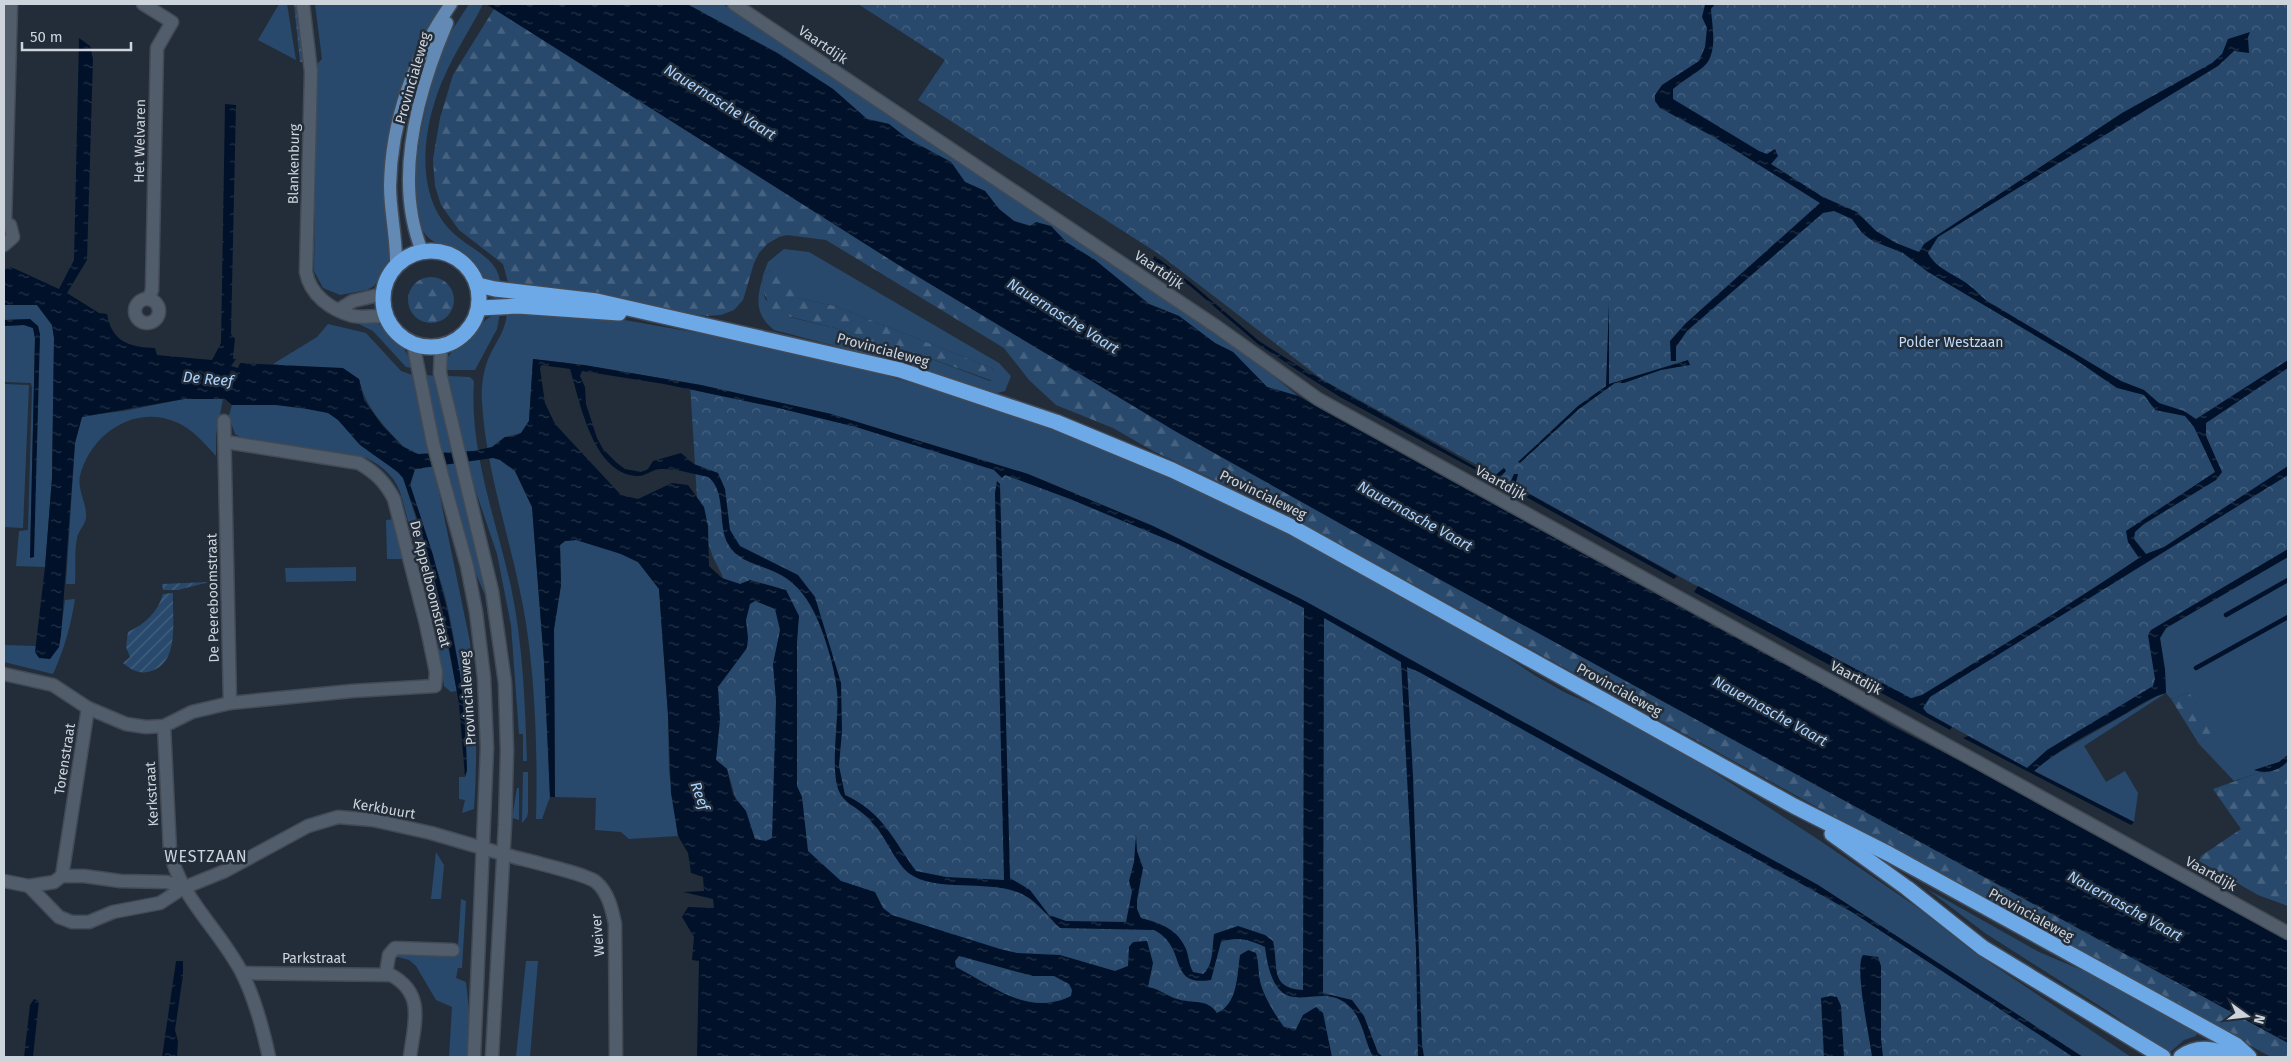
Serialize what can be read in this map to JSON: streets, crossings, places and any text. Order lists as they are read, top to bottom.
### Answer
{
  "streets": {
    "highway": ["Provincialeweg"],
    "street": [
      "Vaartdijk",
      "Het Welvaren",
      "Blankenburg",
      "De Appelboomstraat",
      "De Peereboomstraat",
      "Torenstraat",
      "Kerkstraat",
      "Kerkbuurt",
      "Weiver",
      "Parkstraat"
    ]
  },
  "crossings": [
    ["Provincialeweg", "Blankenburg"],
    ["Provincialeweg", "Kerkbuurt"],
    ["De Appelboomstraat", "De Peereboomstraat"],
    ["Kerkstraat", "Kerkbuurt"],
    ["Kerkstraat", "Parkstraat"],
    ["Kerkbuurt", "Weiver"]
  ],
  "districts": ["WESTZAAN"],
  "water": ["Nauernasche Vaart", "De Reef", "Reef"],
  "parks": ["Polder Westzaan"],
  "scale_bar": "50 m",
  "north": "right"
}
